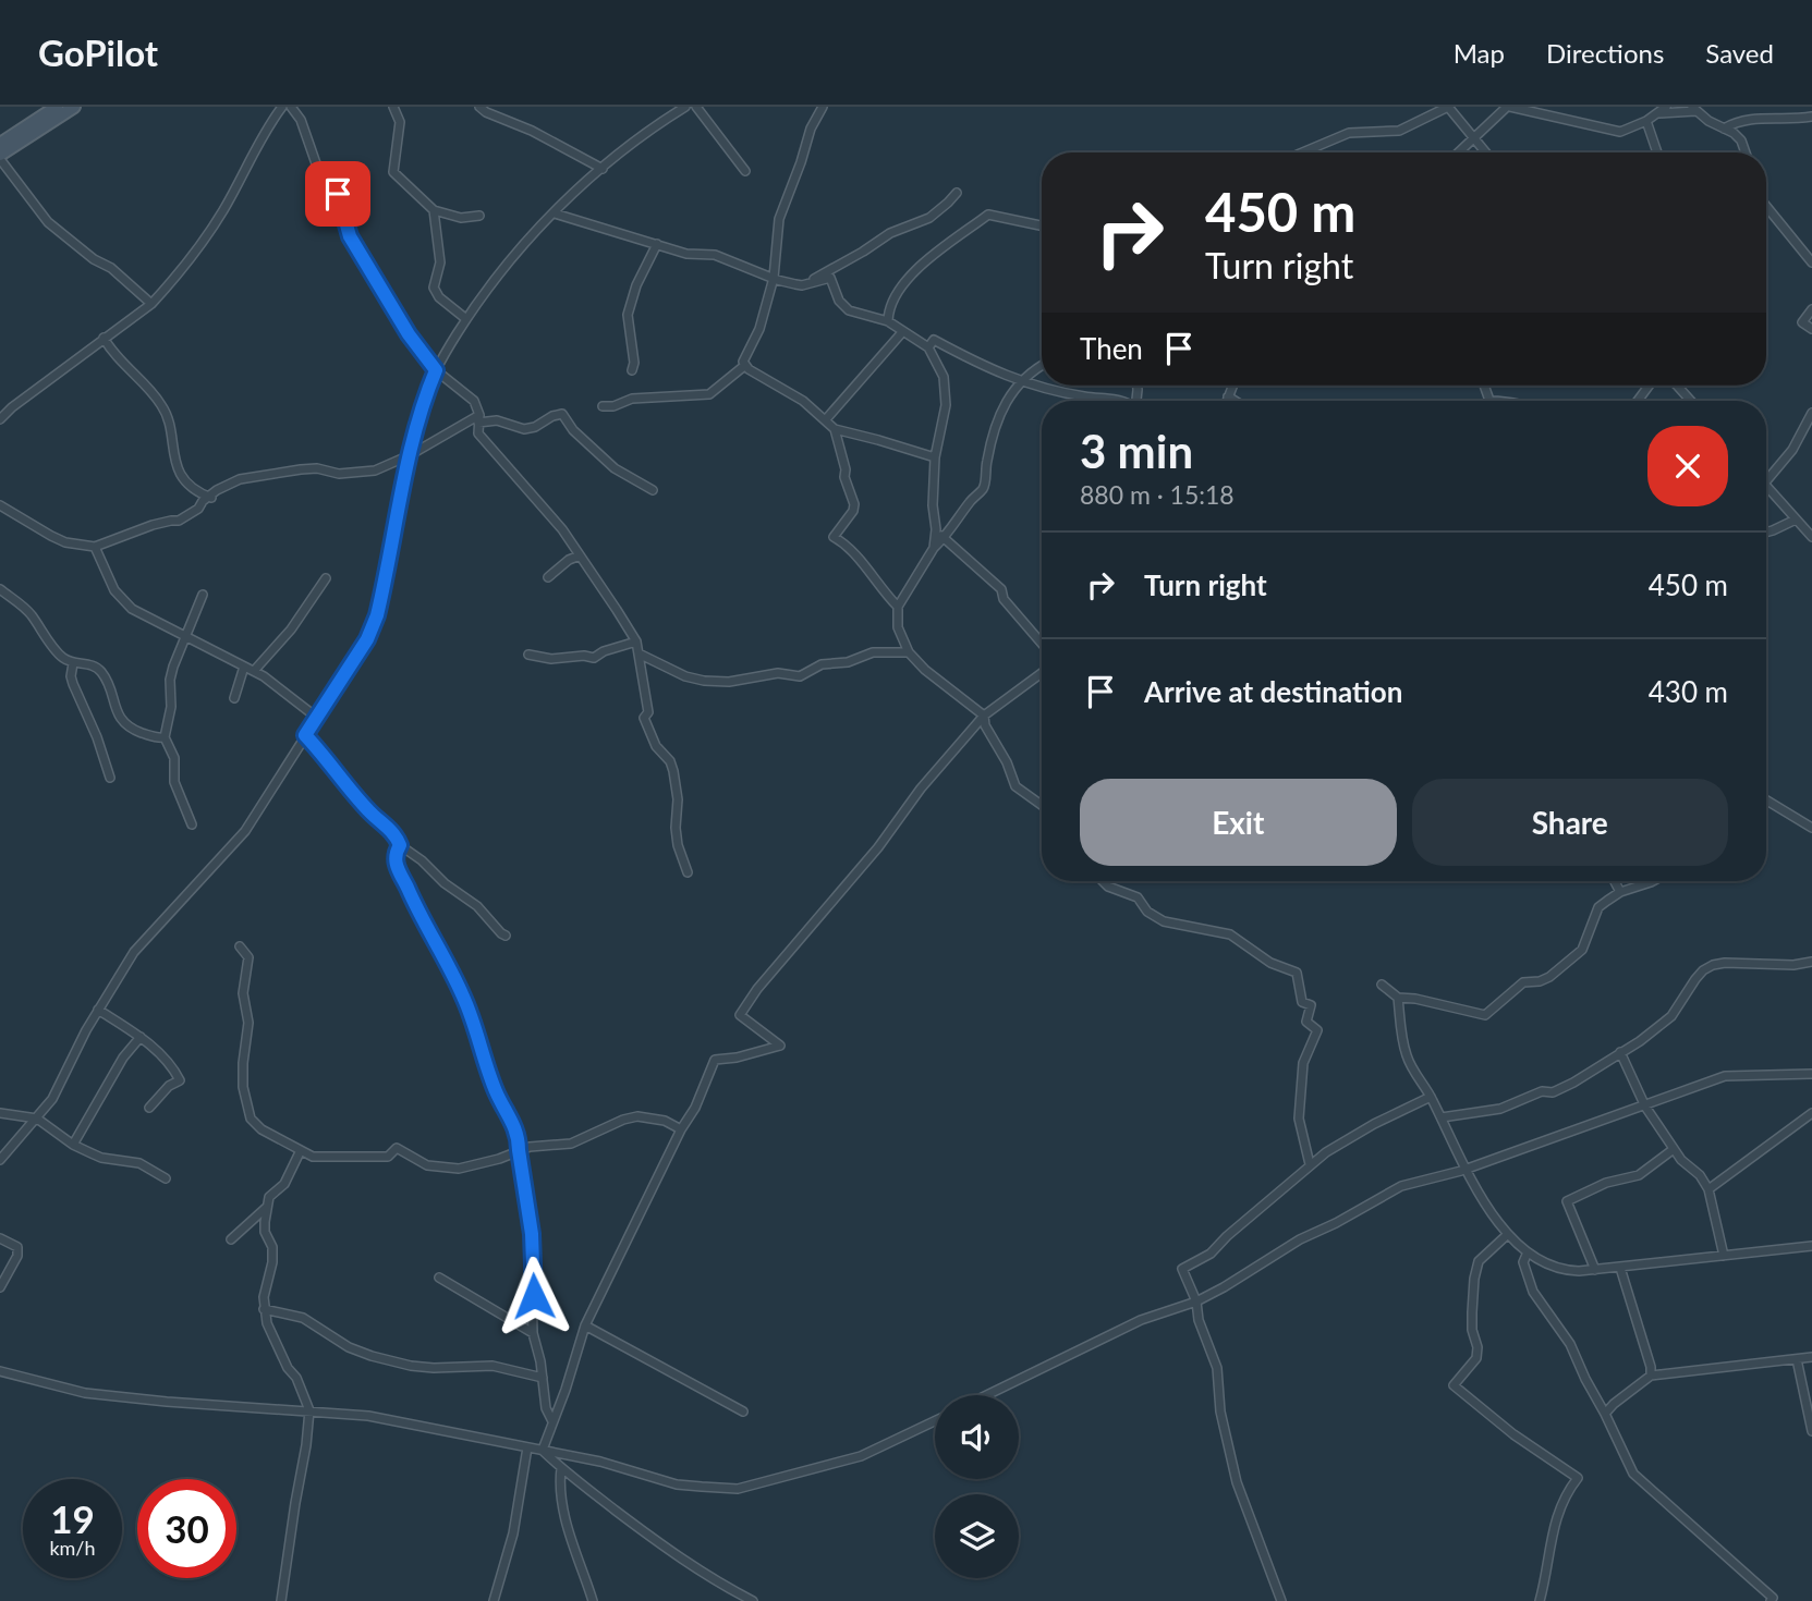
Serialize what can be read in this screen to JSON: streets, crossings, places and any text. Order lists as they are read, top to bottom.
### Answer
{
  "page": {
    "header": "GoPilot",
    "nav": ["Map", "Directions", "Saved"],
    "turn": ["450 m", "Turn right"],
    "then": "Then",
    "heading": ["3 min", "880 m · 15:18"],
    "list": [
      {
        "name": "Turn right",
        "value": "450 m"
      },
      {
        "name": "Arrive at destination",
        "value": "430 m"
      }
    ],
    "buttons": ["Exit", "Share"],
    "speed": "19 km/h",
    "limit": "30"
  }
}
